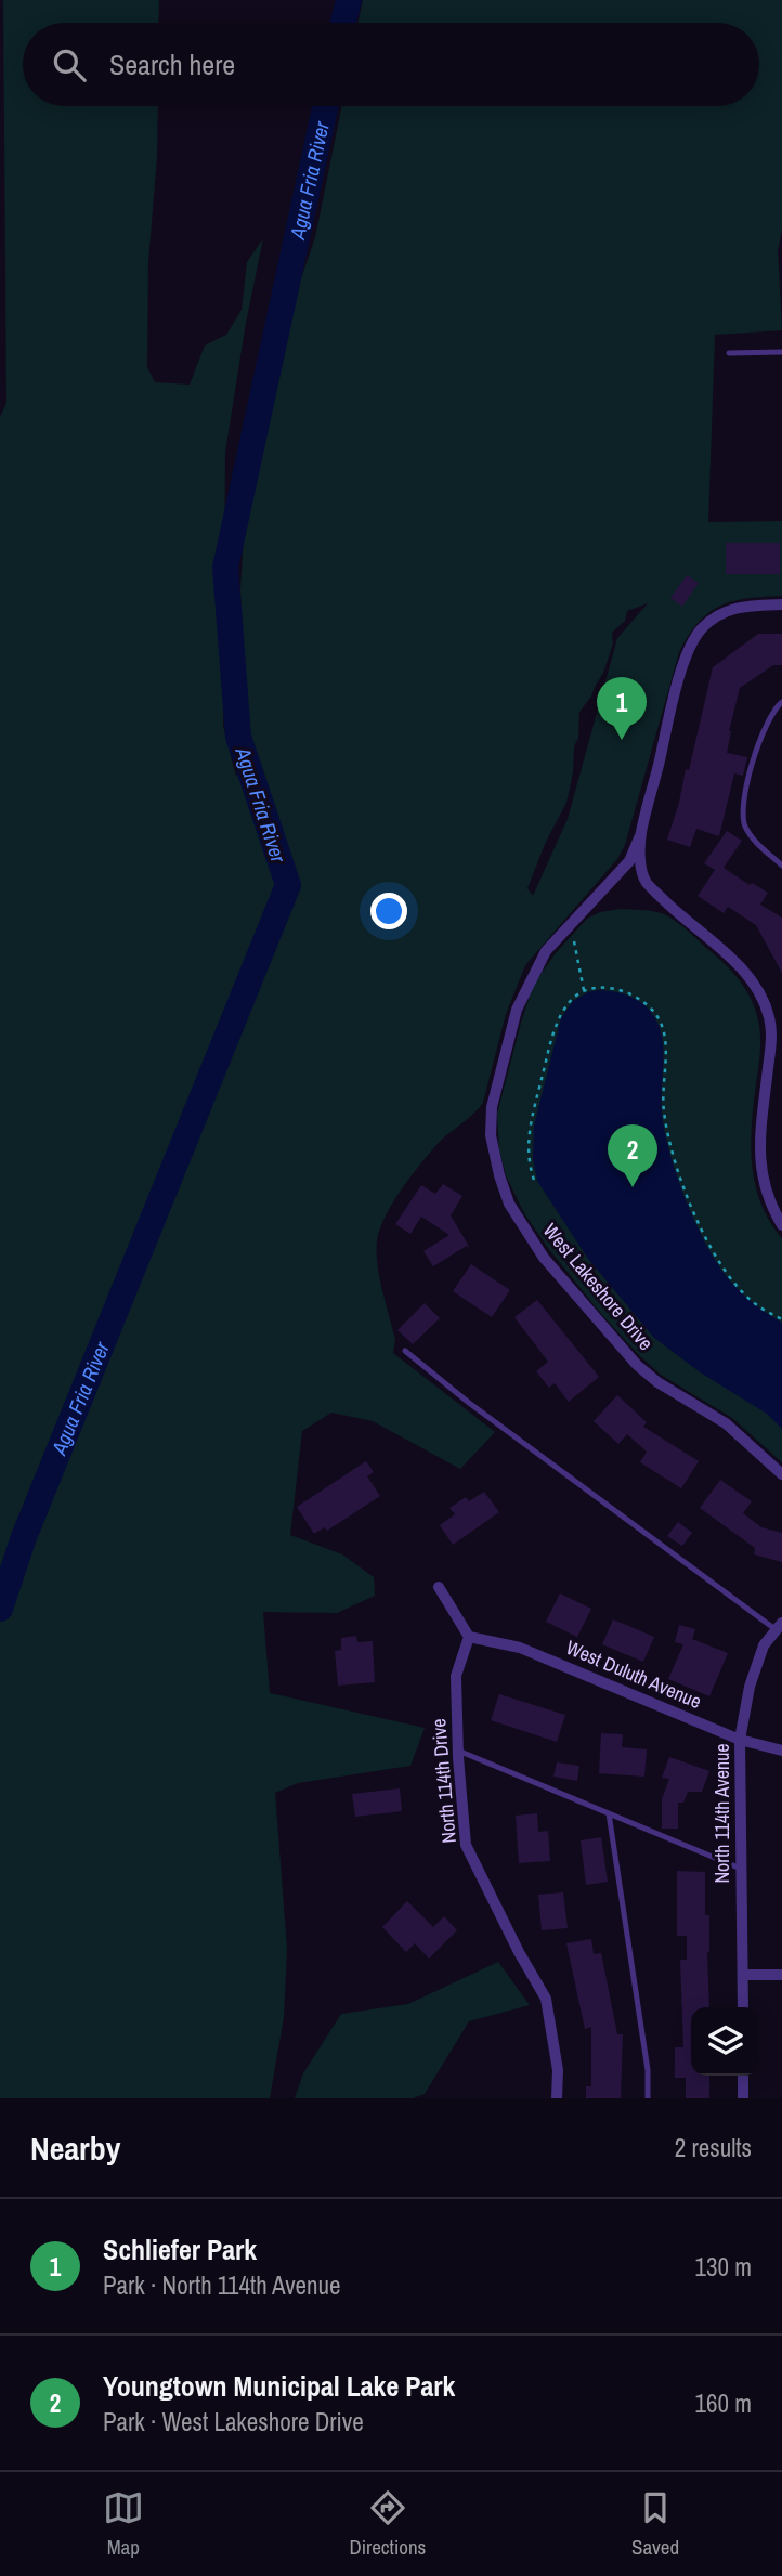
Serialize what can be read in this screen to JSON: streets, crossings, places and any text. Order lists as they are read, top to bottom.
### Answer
{
  "streets": {
    "street": [
      "West Lakeshore Drive",
      "West Duluth Avenue",
      "North 114th Drive",
      "North 114th Avenue"
    ]
  },
  "crossings": [
    ["West Duluth Avenue", "North 114th Drive"],
    ["West Duluth Avenue", "North 114th Avenue"]
  ],
  "water": ["Agua Fria River"],
  "page": {
    "search": "Search here",
    "pins": ["1", "2"],
    "heading": ["Nearby", "2 results"],
    "list": [
      {
        "mark": "1",
        "name": "Schliefer Park",
        "note": "Park · North 114th Avenue",
        "value": "130 m"
      },
      {
        "mark": "2",
        "name": "Youngtown Municipal Lake Park",
        "note": "Park · West Lakeshore Drive",
        "value": "160 m"
      }
    ],
    "nav": ["Map", "Directions", "Saved"]
  }
}
